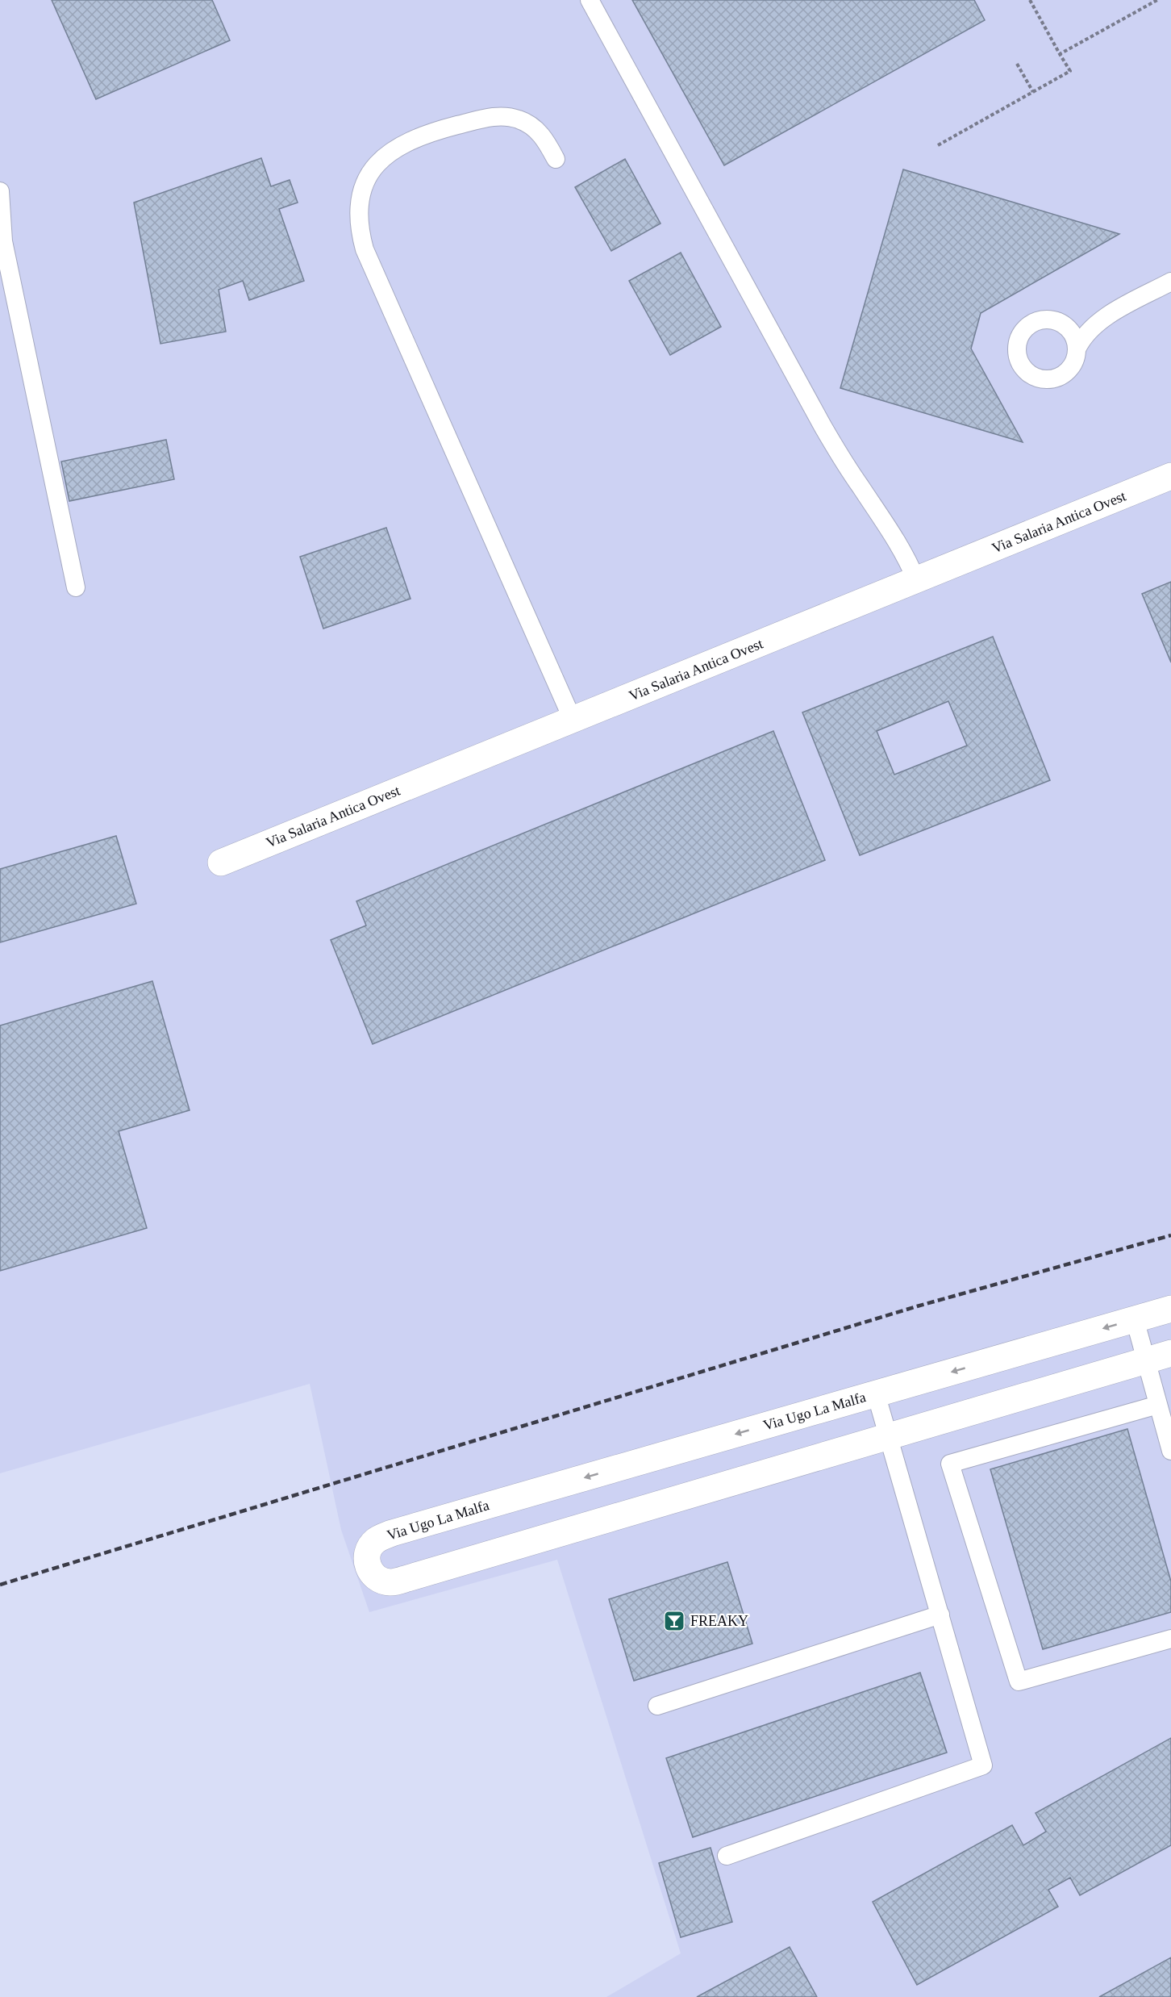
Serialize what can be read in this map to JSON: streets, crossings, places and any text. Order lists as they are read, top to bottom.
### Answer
{
  "streets": {
    "street": ["Via Salaria Antica Ovest", "Via Ugo La Malfa"]
  },
  "places": {
    "bar": ["FREAKY"]
  }
}
